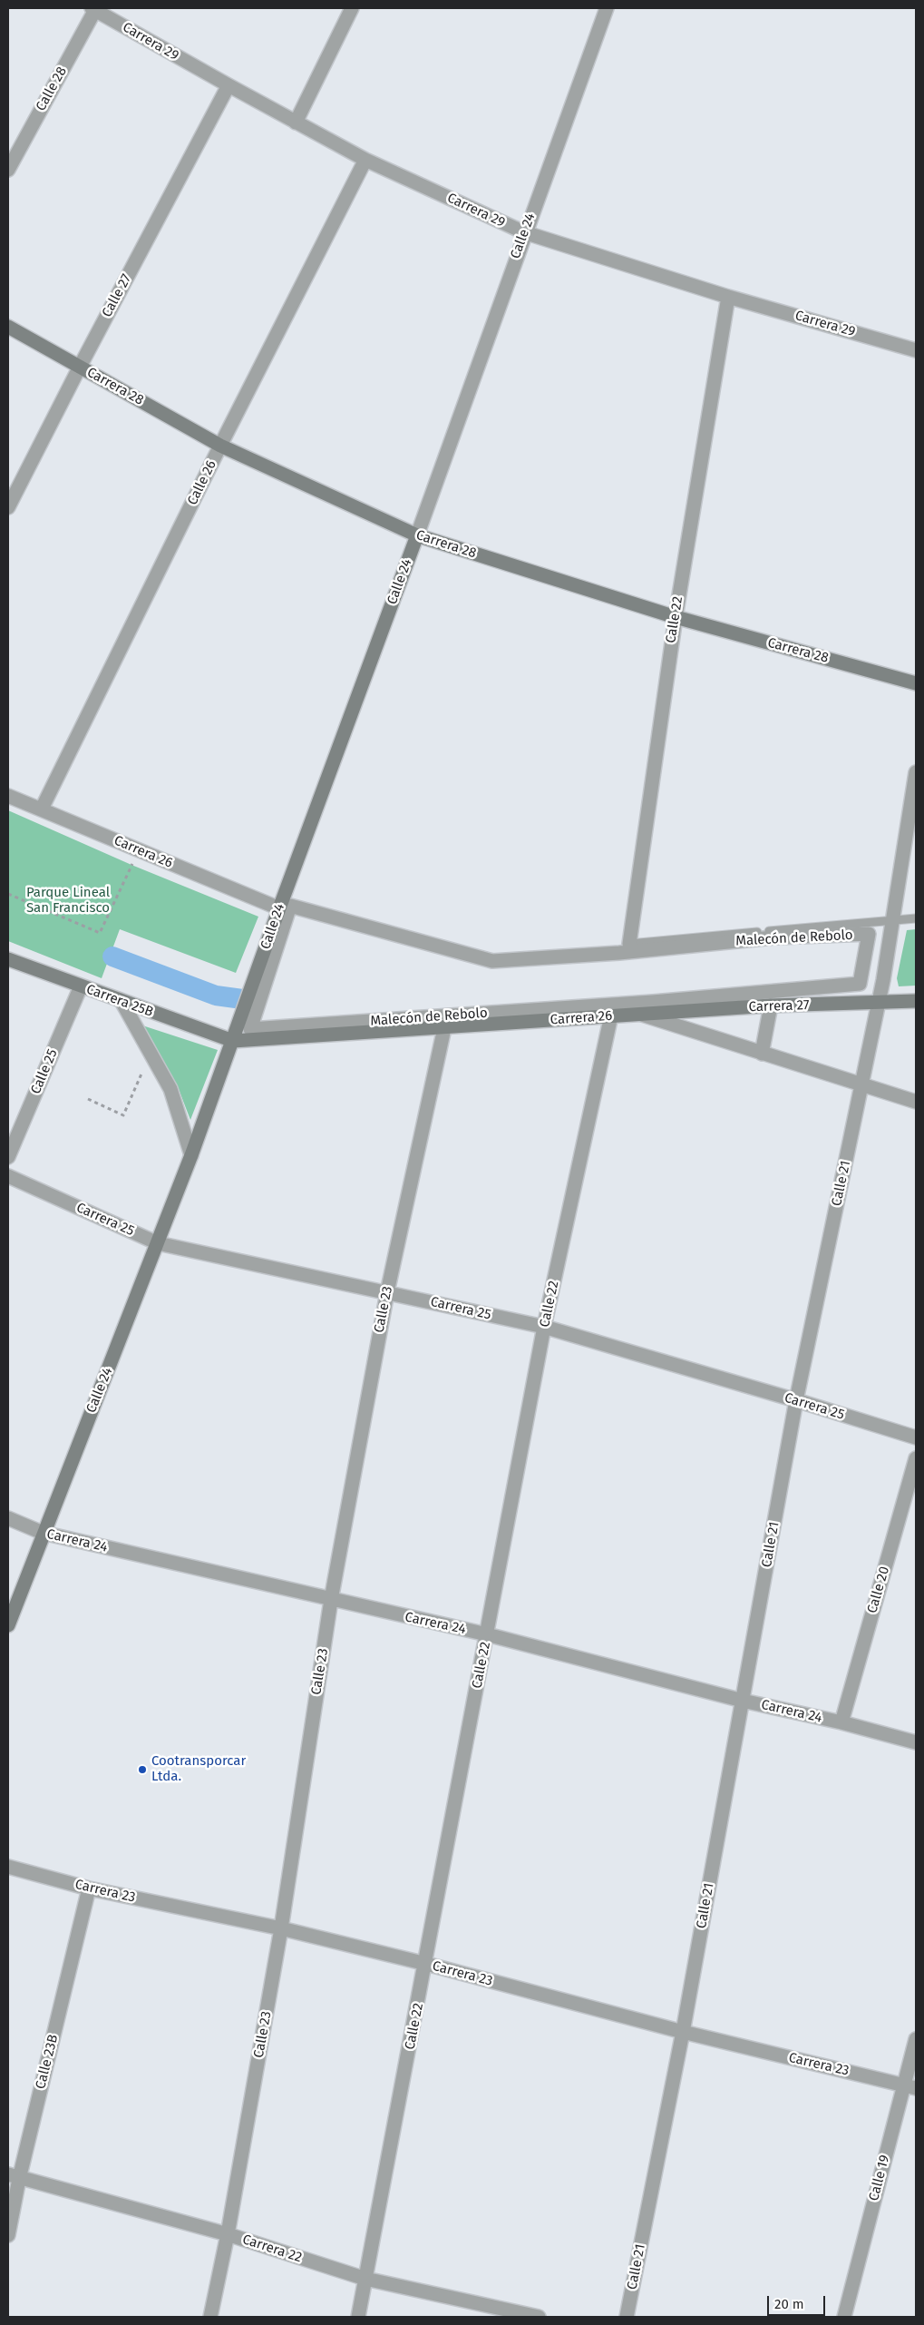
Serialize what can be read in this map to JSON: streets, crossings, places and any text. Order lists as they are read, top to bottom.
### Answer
{
  "streets": {
    "street": [
      "Carrera 29",
      "Calle 28",
      "Calle 24",
      "Calle 27",
      "Carrera 28",
      "Calle 26",
      "Calle 22",
      "Carrera 26",
      "Malecón de Rebolo",
      "Carrera 25B",
      "Carrera 27",
      "Calle 25",
      "Calle 21",
      "Carrera 25",
      "Calle 23",
      "Carrera 24",
      "Calle 20",
      "Carrera 23",
      "Calle 23B",
      "Calle 19",
      "Carrera 22"
    ]
  },
  "crossings": [
    ["Carrera 29", "Calle 28"],
    ["Carrera 29", "Calle 24"],
    ["Carrera 29", "Calle 27"],
    ["Carrera 29", "Calle 26"],
    ["Carrera 29", "Calle 22"],
    ["Calle 24", "Carrera 28"],
    ["Calle 24", "Carrera 26"],
    ["Calle 24", "Malecón de Rebolo"],
    ["Calle 24", "Carrera 25B"],
    ["Calle 24", "Carrera 25"],
    ["Calle 24", "Carrera 24"],
    ["Calle 27", "Carrera 28"],
    ["Carrera 28", "Calle 26"],
    ["Carrera 28", "Calle 22"],
    ["Calle 26", "Carrera 26"],
    ["Calle 22", "Carrera 26"],
    ["Calle 22", "Carrera 25"],
    ["Calle 22", "Carrera 24"],
    ["Calle 22", "Carrera 23"],
    ["Calle 22", "Carrera 22"],
    ["Carrera 26", "Malecón de Rebolo"],
    ["Carrera 26", "Carrera 25B"],
    ["Carrera 26", "Carrera 27"],
    ["Carrera 26", "Calle 21"],
    ["Carrera 26", "Calle 23"],
    ["Carrera 25B", "Calle 25"],
    ["Carrera 27", "Calle 21"],
    ["Calle 21", "Carrera 25"],
    ["Calle 21", "Carrera 24"],
    ["Calle 21", "Carrera 23"],
    ["Carrera 25", "Calle 23"],
    ["Calle 23", "Carrera 24"],
    ["Calle 23", "Carrera 23"],
    ["Calle 23", "Carrera 22"],
    ["Carrera 24", "Calle 20"],
    ["Carrera 23", "Calle 23B"],
    ["Carrera 23", "Calle 19"],
    ["Calle 23B", "Carrera 22"]
  ],
  "parks": ["Parque Lineal San Francisco"],
  "places": ["Cootransporcar Ltda."],
  "scale_bar": "20 m"
}
